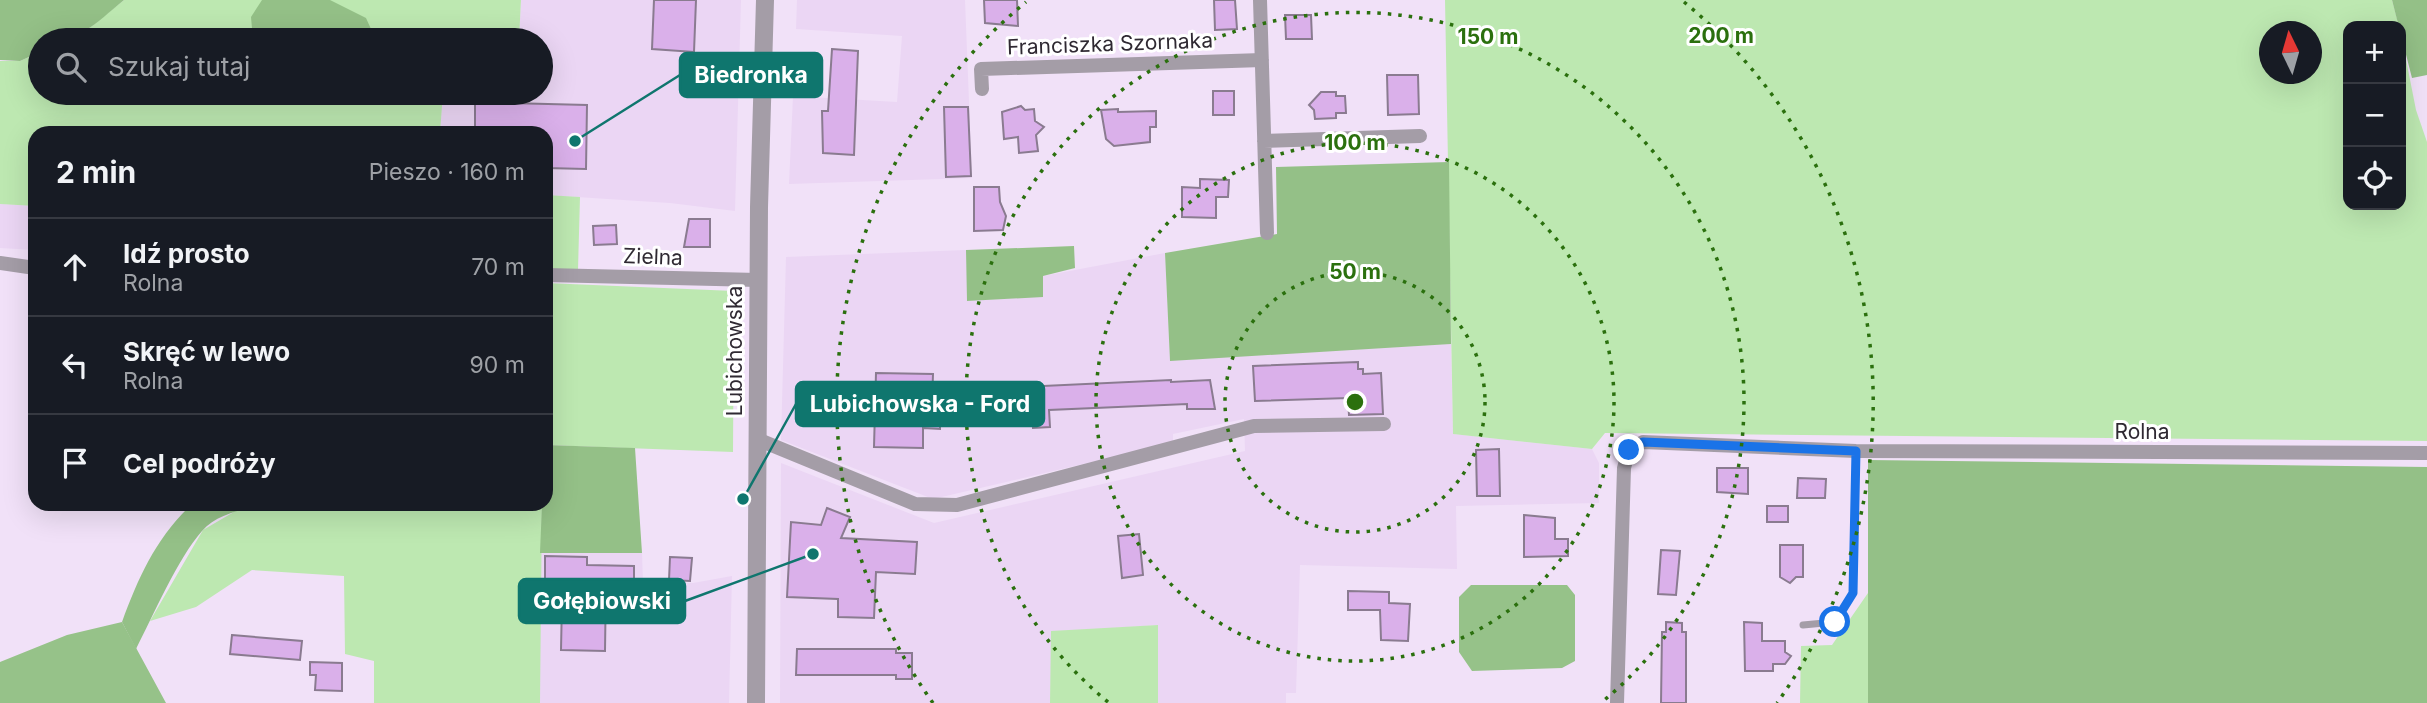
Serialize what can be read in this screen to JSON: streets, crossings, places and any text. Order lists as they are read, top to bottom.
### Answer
{
  "streets": {
    "street": [
      "Franciszka Szornaka",
      "Zielna",
      "Lubichowska",
      "Rolna"
    ]
  },
  "crossings": [
    ["Zielna", "Lubichowska"]
  ],
  "places": ["Biedronka", "Lubichowska - Ford", "Gołębiowski"],
  "north": "top",
  "page": {
    "map_buttons": ["+", "−"],
    "search": "Szukaj tutaj",
    "heading": ["2 min", "Pieszo · 160 m"],
    "list": [
      ["Idź prosto", "Rolna", "70 m"],
      ["Skręć w lewo", "Rolna", "90 m"],
      "Cel podróży"
    ]
  },
  "rings": [
    "200 m",
    "150 m",
    "100 m",
    "50 m"
  ]
}
